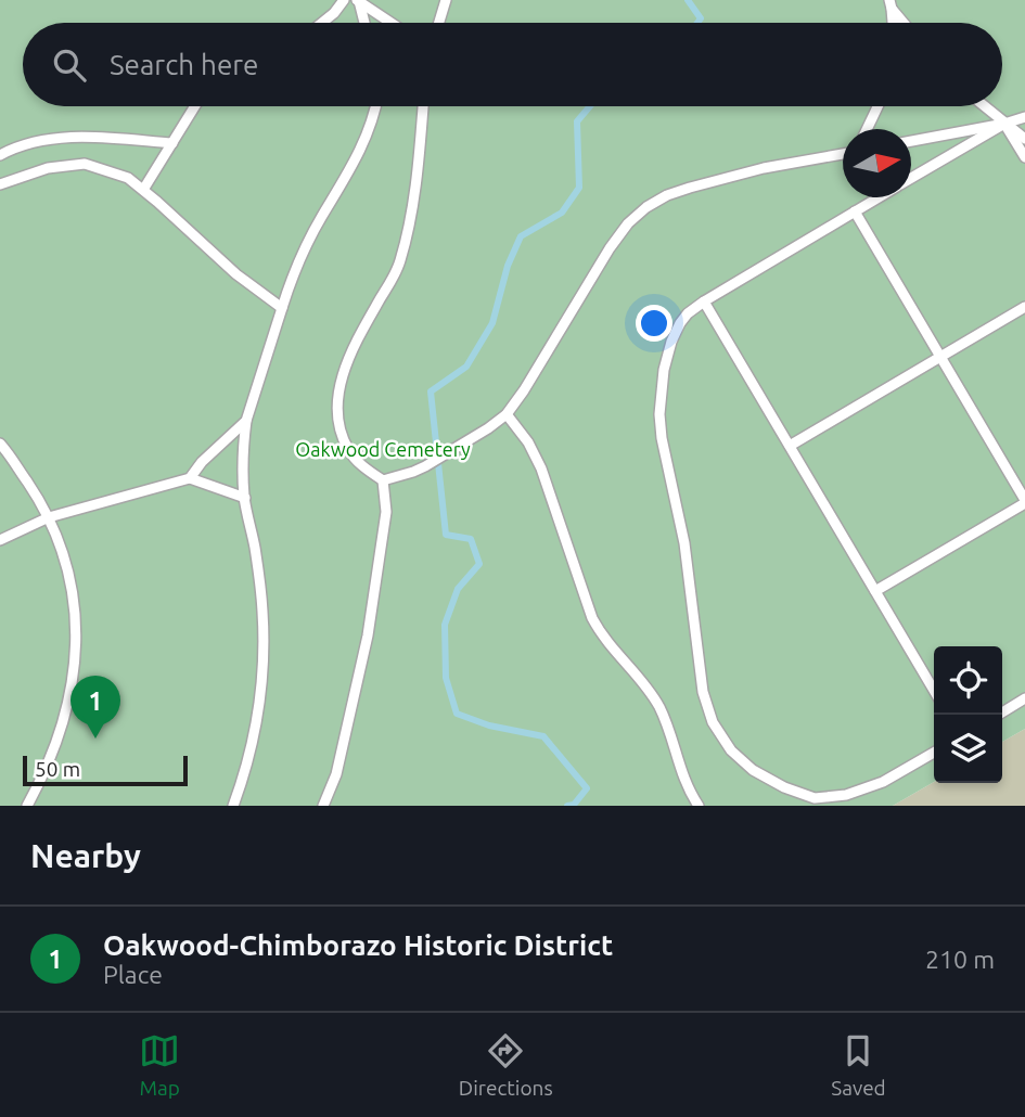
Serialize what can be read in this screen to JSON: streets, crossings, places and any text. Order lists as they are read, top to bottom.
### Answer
{
  "parks": ["Oakwood Cemetery"],
  "scale_bar": "50 m",
  "north": "right",
  "page": {
    "search": "Search here",
    "pins": "1",
    "scale": "50 m",
    "heading": "Nearby",
    "list": [
      {
        "mark": "1",
        "name": "Oakwood-Chimborazo Historic District",
        "note": "Place",
        "value": "210 m"
      }
    ],
    "nav": ["Map", "Directions", "Saved"]
  }
}
